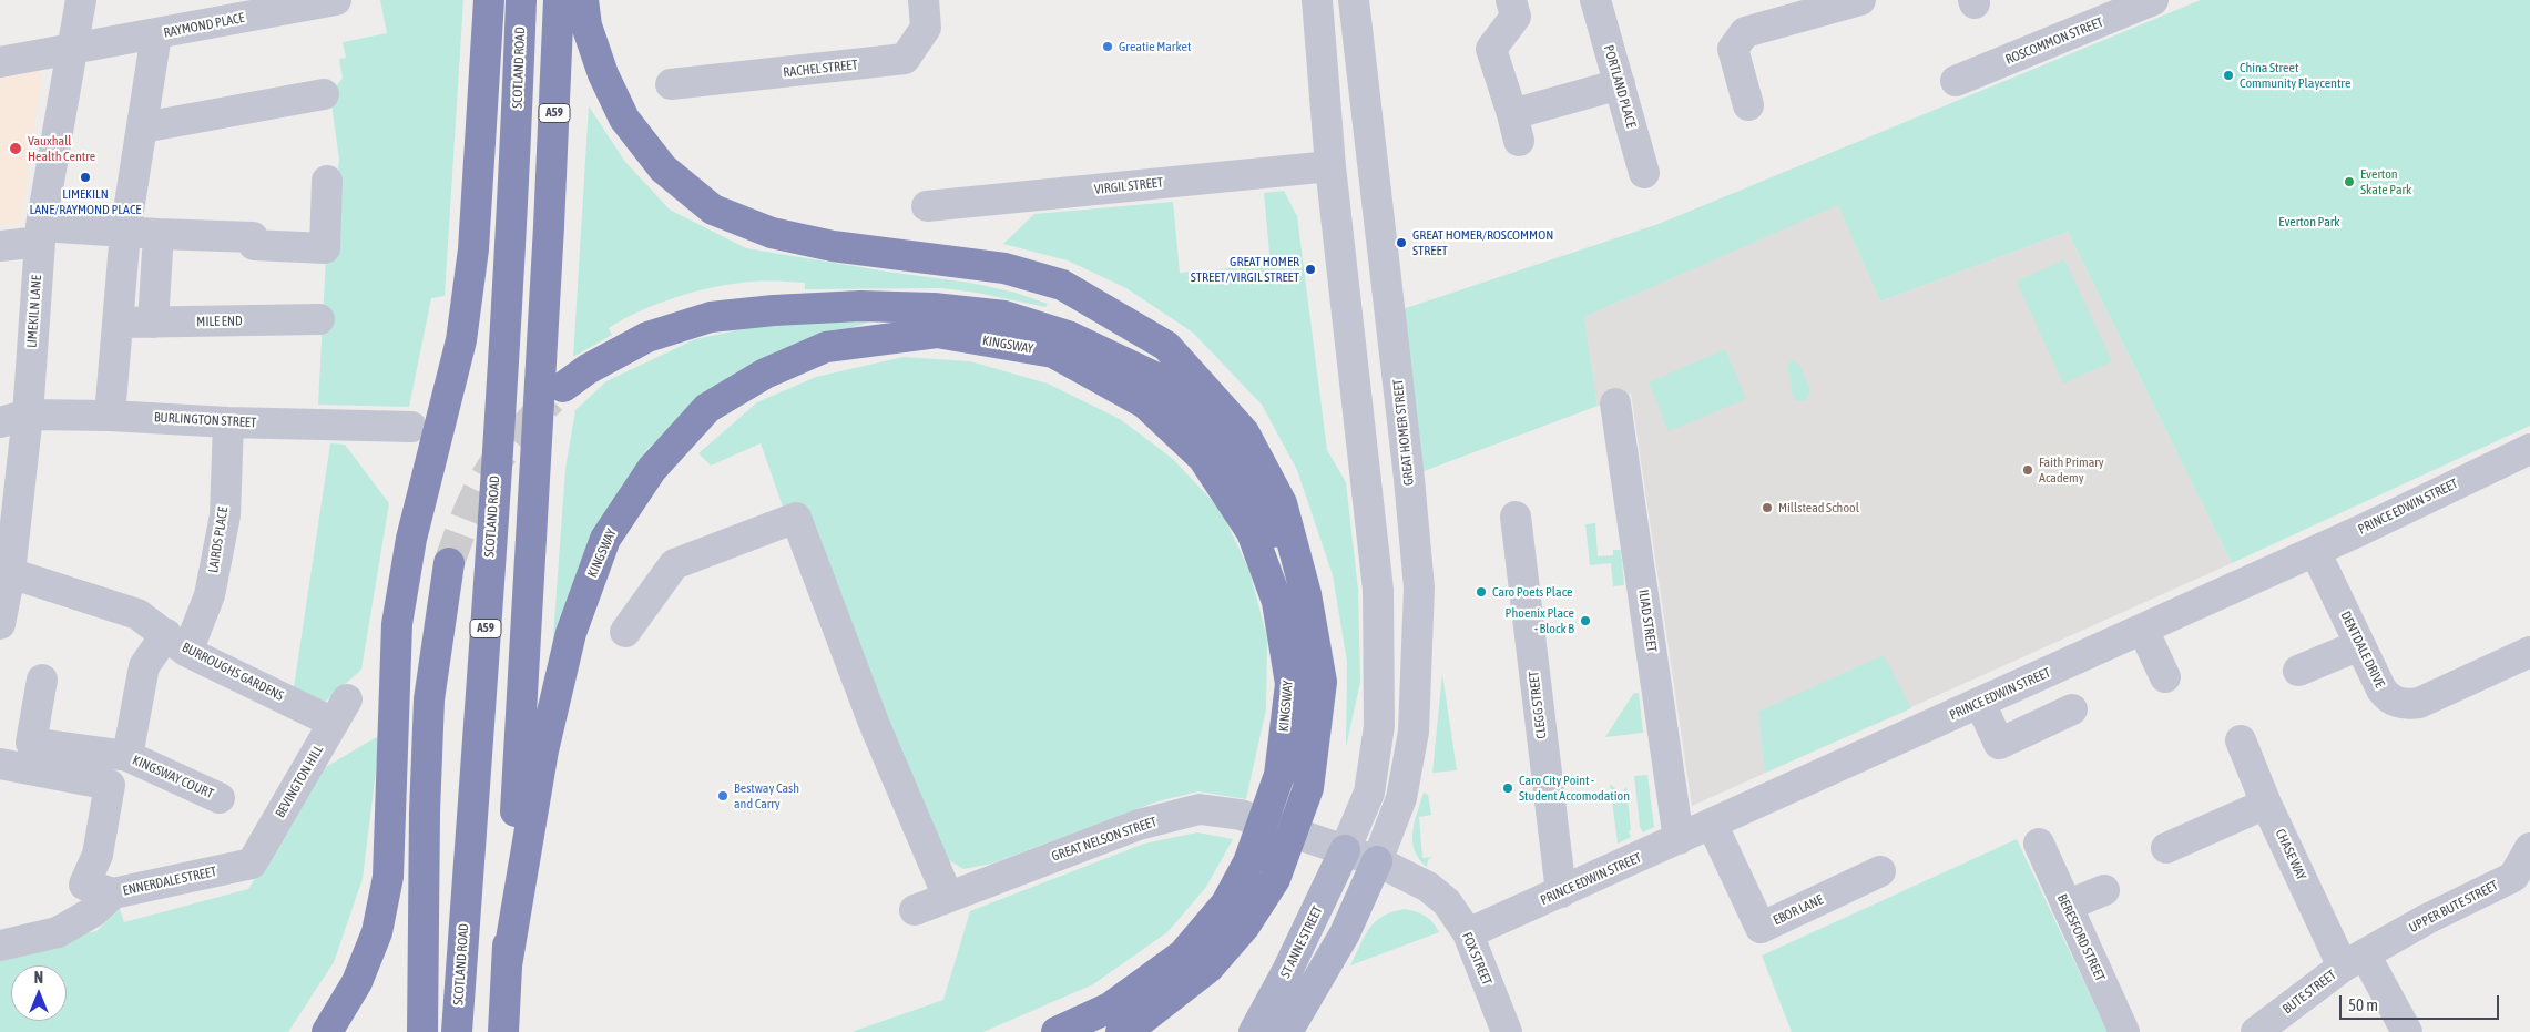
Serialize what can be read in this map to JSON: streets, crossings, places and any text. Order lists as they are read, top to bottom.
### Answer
{
  "streets": {
    "highway": ["SCOTLAND ROAD", "A59", "KINGSWAY"],
    "main road": ["ST ANNE STREET"],
    "street": [
      "RAYMOND PLACE",
      "ROSCOMMON STREET",
      "RACHEL STREET",
      "PORTLAND PLACE",
      "VIRGIL STREET",
      "LIMEKILN LANE",
      "MILE END",
      "BURLINGTON STREET",
      "GREAT HOMER STREET",
      "PRINCE EDWIN STREET",
      "LAIRDS PLACE",
      "ILIAD STREET",
      "DENTDALE DRIVE",
      "BURROUGHS GARDENS",
      "CLEGG STREET",
      "KINGSWAY COURT",
      "BEVINGTON HILL",
      "GREAT NELSON STREET",
      "CHASE WAY",
      "ENNERDALE STREET",
      "UPPER BUTE STREET",
      "EBOR LANE",
      "BERESFORD STREET",
      "FOX STREET",
      "BUTE STREET"
    ]
  },
  "crossings": [
    ["RAYMOND PLACE", "LIMEKILN LANE"],
    ["A59", "KINGSWAY"],
    ["LIMEKILN LANE", "BURLINGTON STREET"],
    ["LIMEKILN LANE", "BURROUGHS GARDENS"],
    ["BURLINGTON STREET", "LAIRDS PLACE"],
    ["GREAT HOMER STREET", "FOX STREET"],
    ["PRINCE EDWIN STREET", "ILIAD STREET"],
    ["PRINCE EDWIN STREET", "DENTDALE DRIVE"],
    ["PRINCE EDWIN STREET", "CLEGG STREET"],
    ["PRINCE EDWIN STREET", "EBOR LANE"],
    ["PRINCE EDWIN STREET", "FOX STREET"],
    ["LAIRDS PLACE", "BURROUGHS GARDENS"],
    ["LAIRDS PLACE", "KINGSWAY COURT"],
    ["BURROUGHS GARDENS", "KINGSWAY COURT"],
    ["BURROUGHS GARDENS", "BEVINGTON HILL"],
    ["BEVINGTON HILL", "ENNERDALE STREET"],
    ["GREAT NELSON STREET", "ST ANNE STREET"],
    ["GREAT NELSON STREET", "FOX STREET"],
    ["CHASE WAY", "UPPER BUTE STREET"],
    ["CHASE WAY", "BUTE STREET"],
    ["UPPER BUTE STREET", "BUTE STREET"],
    ["ST ANNE STREET", "FOX STREET"]
  ],
  "parks": ["Everton Park"],
  "places": [
    "Greatie Market",
    "China Street Community Playcentre",
    "Vauxhall Health Centre",
    "LIMEKILN LANE/RAYMOND PLACE",
    "Everton Skate Park",
    "GREAT HOMER/ROSCOMMON STREET",
    "GREAT HOMER STREET/VIRGIL STREET",
    "Faith Primary Academy",
    "Millstead School",
    "Caro Poets Place",
    "Phoenix Place - Block B",
    "Caro City Point - Student Accomodation",
    "Bestway Cash and Carry"
  ],
  "scale_bar": "50 m",
  "north": "top"
}
